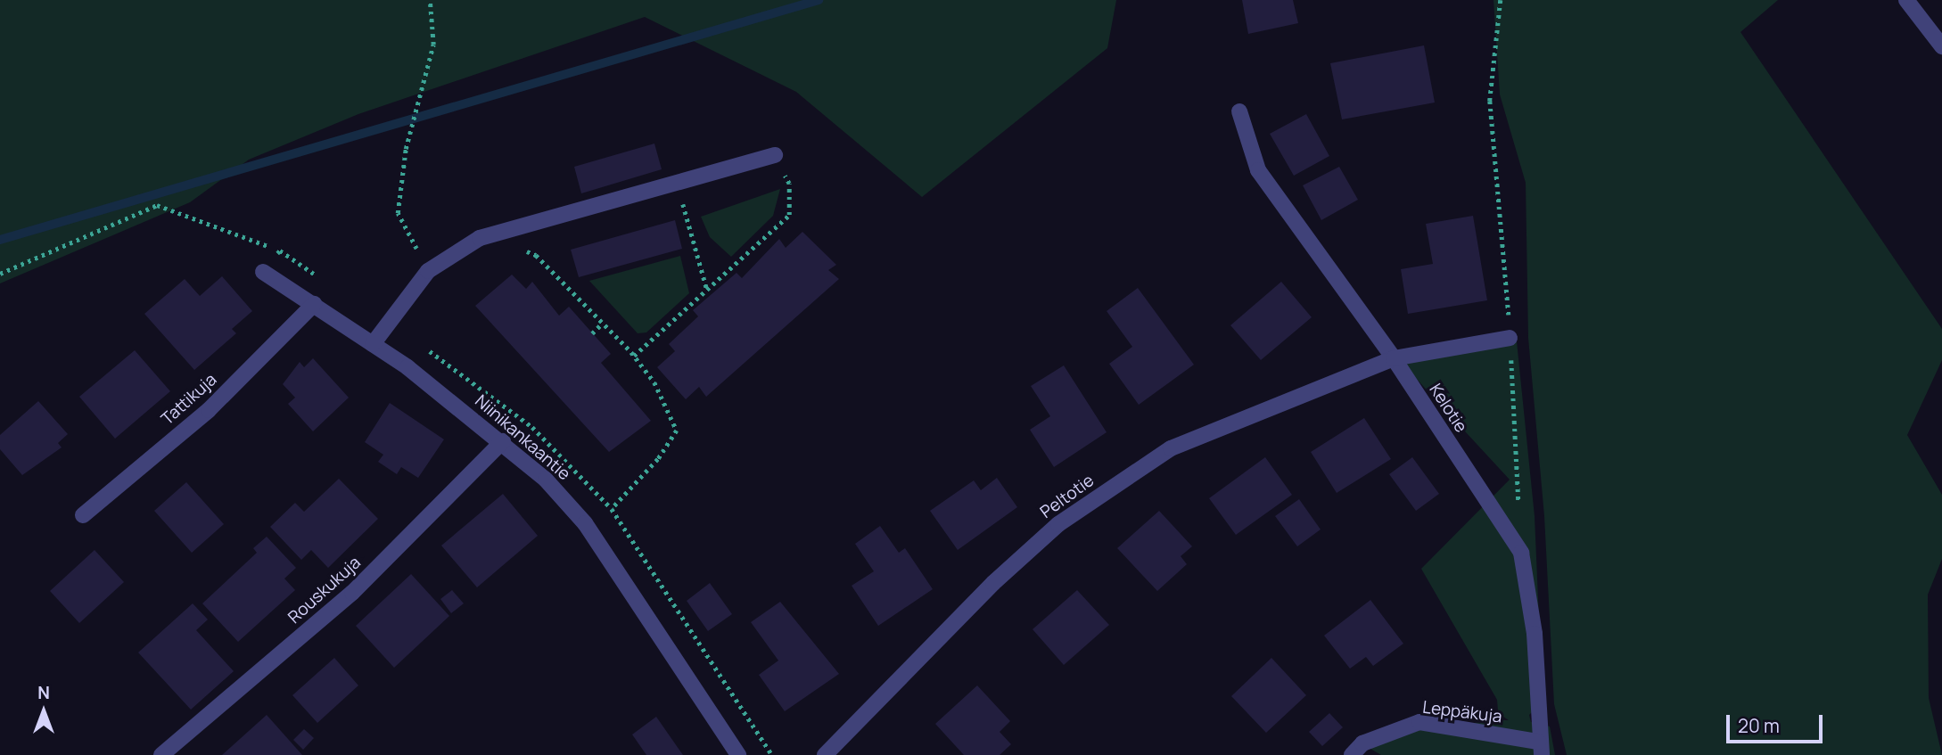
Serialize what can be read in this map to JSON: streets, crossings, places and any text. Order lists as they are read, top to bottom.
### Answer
{
  "streets": {
    "street": [
      "Tattikuja",
      "Kelotie",
      "Niinikankaantie",
      "Peltotie",
      "Rouskukuja",
      "Leppäkuja"
    ]
  },
  "crossings": [
    ["Tattikuja", "Niinikankaantie"],
    ["Kelotie", "Peltotie"],
    ["Kelotie", "Leppäkuja"],
    ["Niinikankaantie", "Rouskukuja"]
  ],
  "scale_bar": "20 m",
  "north": "top"
}
